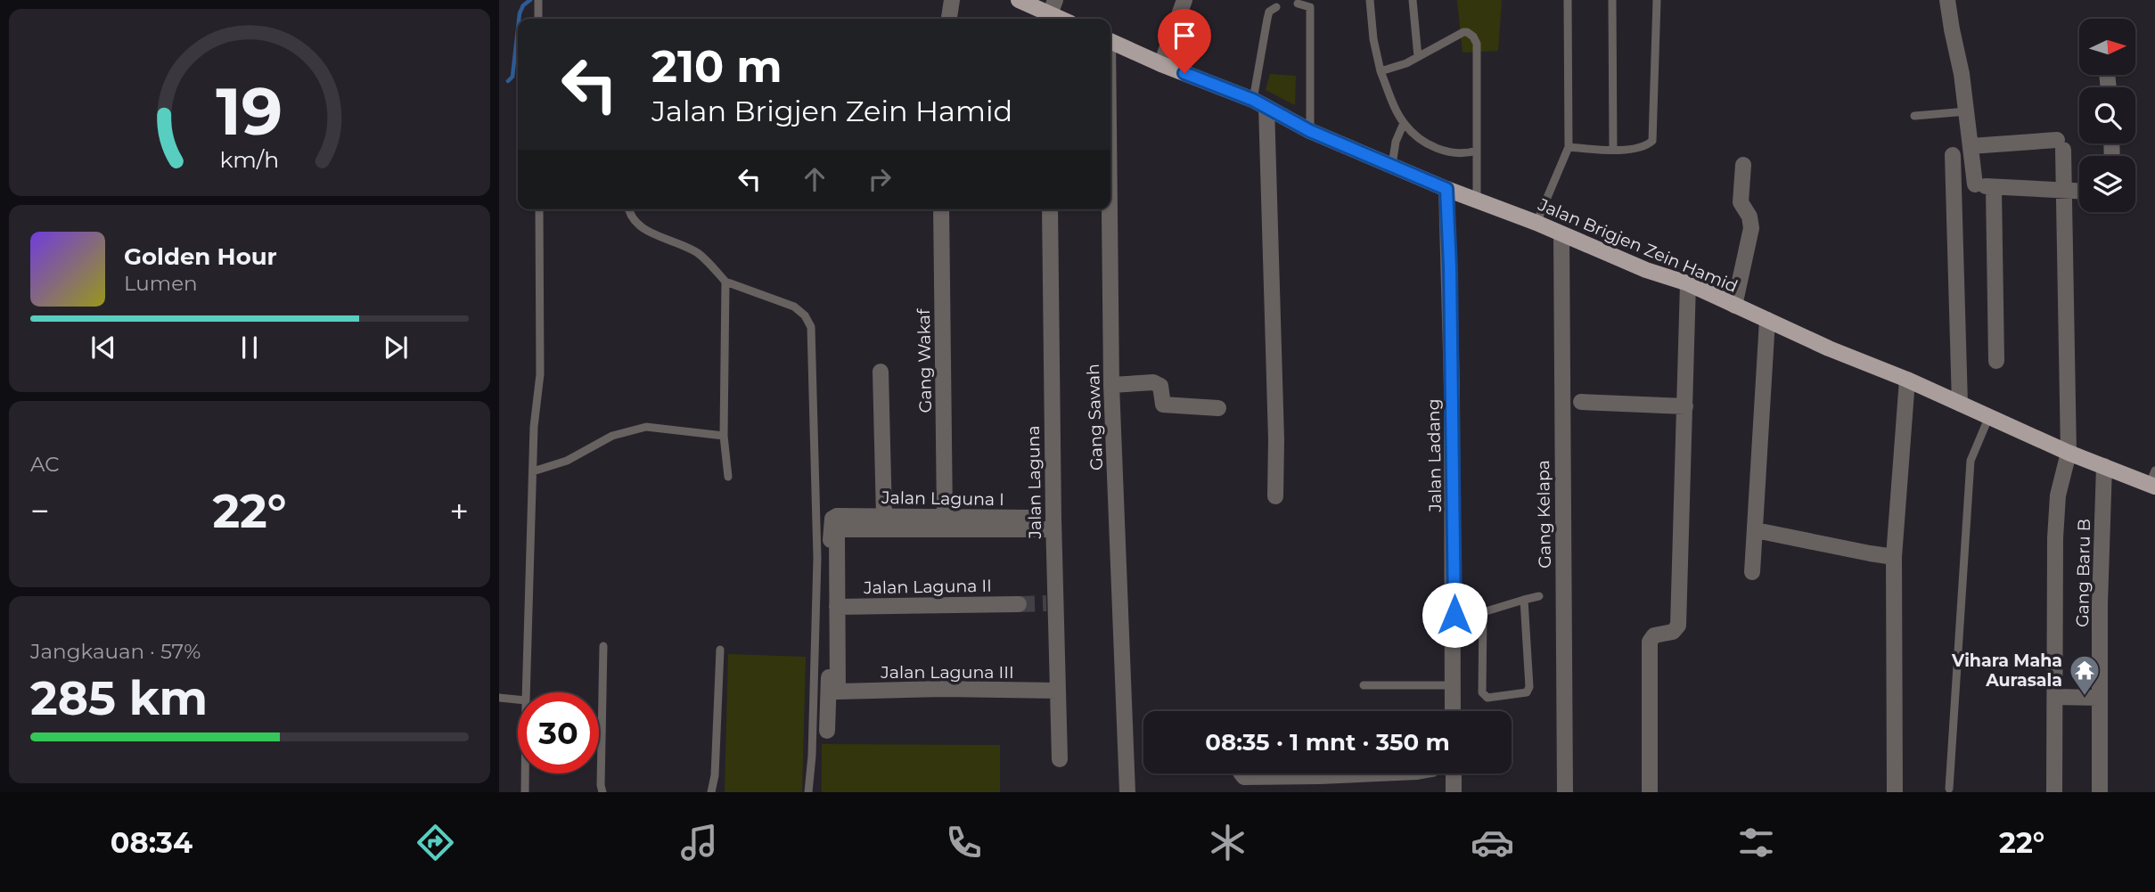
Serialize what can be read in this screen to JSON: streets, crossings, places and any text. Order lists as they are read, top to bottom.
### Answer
{
  "streets": {
    "main road": ["Jalan Brigjen Zein Hamid"],
    "street": [
      "Gang Wakaf",
      "Gang Sawah",
      "Jalan Ladang",
      "Jalan Laguna",
      "Jalan Laguna I",
      "Gang Kelapa",
      "Gang Baru B",
      "Jalan Laguna II",
      "Jalan Laguna III"
    ]
  },
  "crossings": [
    ["Jalan Brigjen Zein Hamid", "Jalan Ladang"],
    ["Jalan Brigjen Zein Hamid", "Gang Kelapa"],
    ["Jalan Brigjen Zein Hamid", "Gang Baru B"],
    ["Gang Wakaf", "Jalan Laguna I"],
    ["Jalan Laguna", "Jalan Laguna I"],
    ["Jalan Laguna", "Jalan Laguna III"],
    ["Jalan Laguna II", "Jalan Laguna III"]
  ],
  "places": {
    "temple": ["Vihara Maha Aurasala"]
  },
  "north": "right",
  "page": {
    "turn": ["210 m", "Jalan Brigjen Zein Hamid"],
    "song": ["Golden Hour", "Lumen"],
    "tile": [
      "AC",
      ["Jangkauan · 57%", "285 km"]
    ],
    "heat": ["−", "22°", "+"],
    "limit": "30",
    "trip": "08:35 · 1 mnt · 350 m",
    "tabs": ["08:34", "22°"],
    "gauge": ["19", "km/h"]
  }
}
